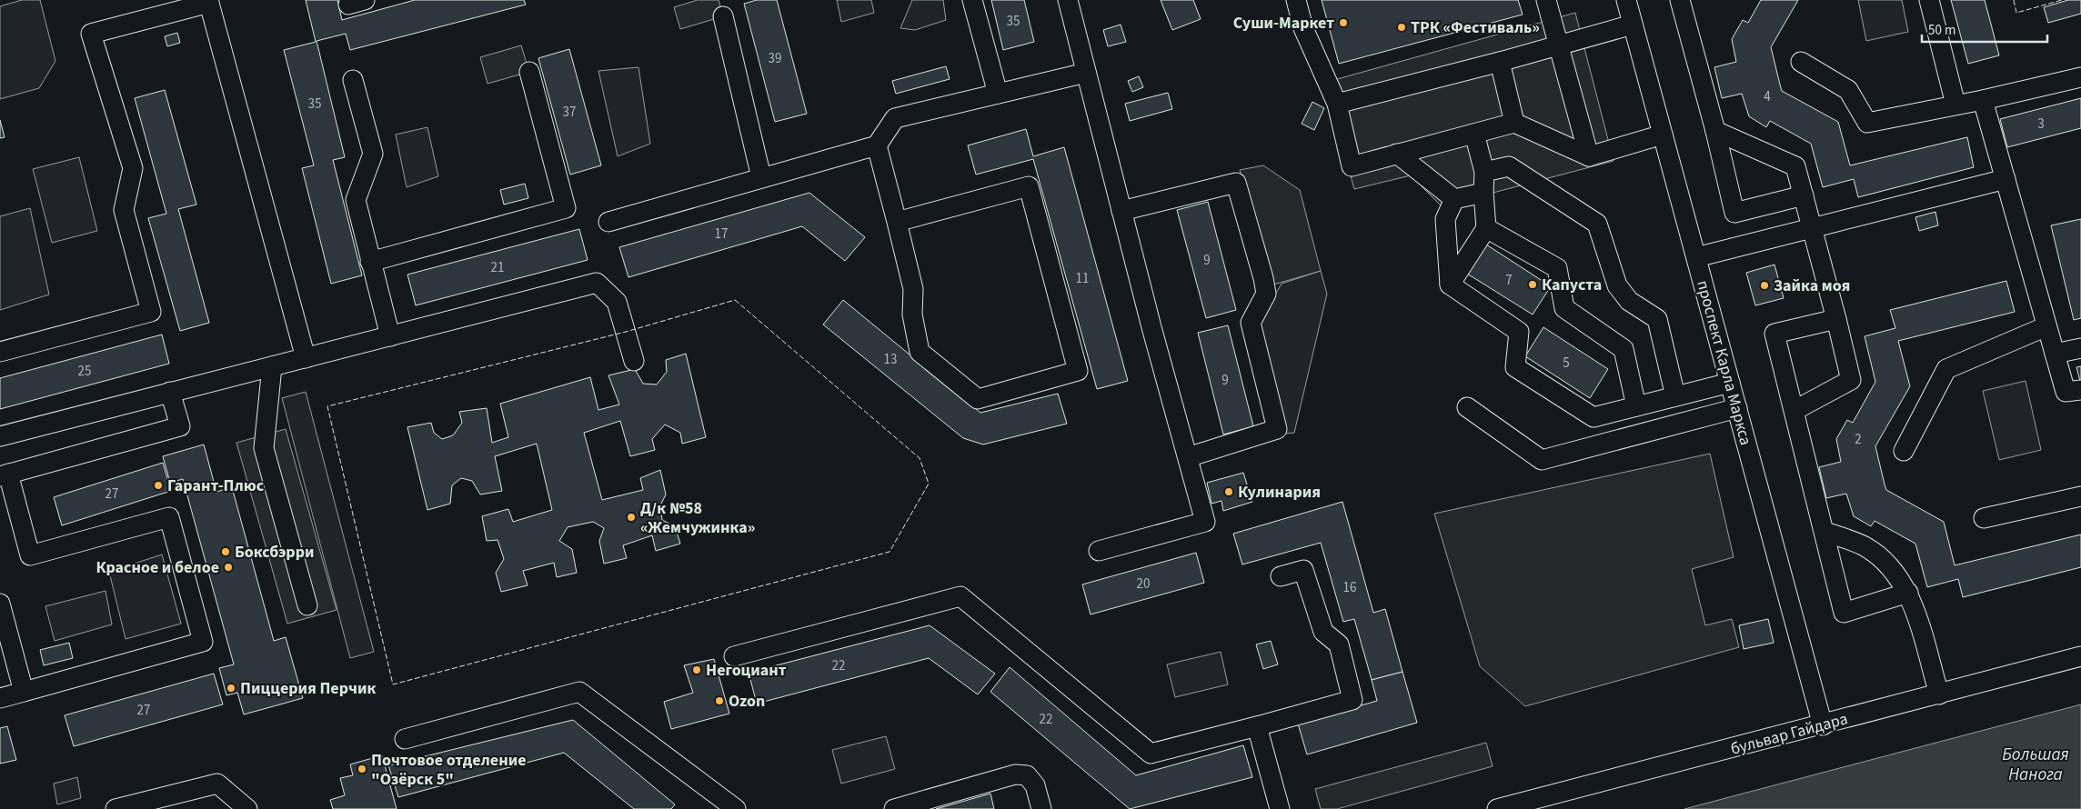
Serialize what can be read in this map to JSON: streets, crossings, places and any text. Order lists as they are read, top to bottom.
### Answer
{
  "streets": {
    "street": ["проспект Карла Маркса", "бульвар Гайдара"]
  },
  "crossings": [
    ["проспект Карла Маркса", "бульвар Гайдара"]
  ],
  "water": ["Большая Нанога"],
  "places": [
    "Суши-Маркет",
    "ТРК «Фестиваль»",
    "Капуста",
    "Зайка моя",
    "Гарант-Плюс",
    "Кулинария",
    "Д/к №58 «Жемчужинка»",
    "Боксбэрри",
    "Красное и белое",
    "Негоциант",
    "Пиццерия Перчик",
    "Ozon",
    "Почтовое отделение \"Озёрск 5\""
  ],
  "house_numbers": [
    "35",
    "39",
    "4",
    "35",
    "37",
    "3",
    "17",
    "9",
    "21",
    "11",
    "7",
    "13",
    "5",
    "25",
    "9",
    "2",
    "27",
    "20",
    "16",
    "22",
    "27",
    "22"
  ],
  "scale_bar": "50 m"
}
